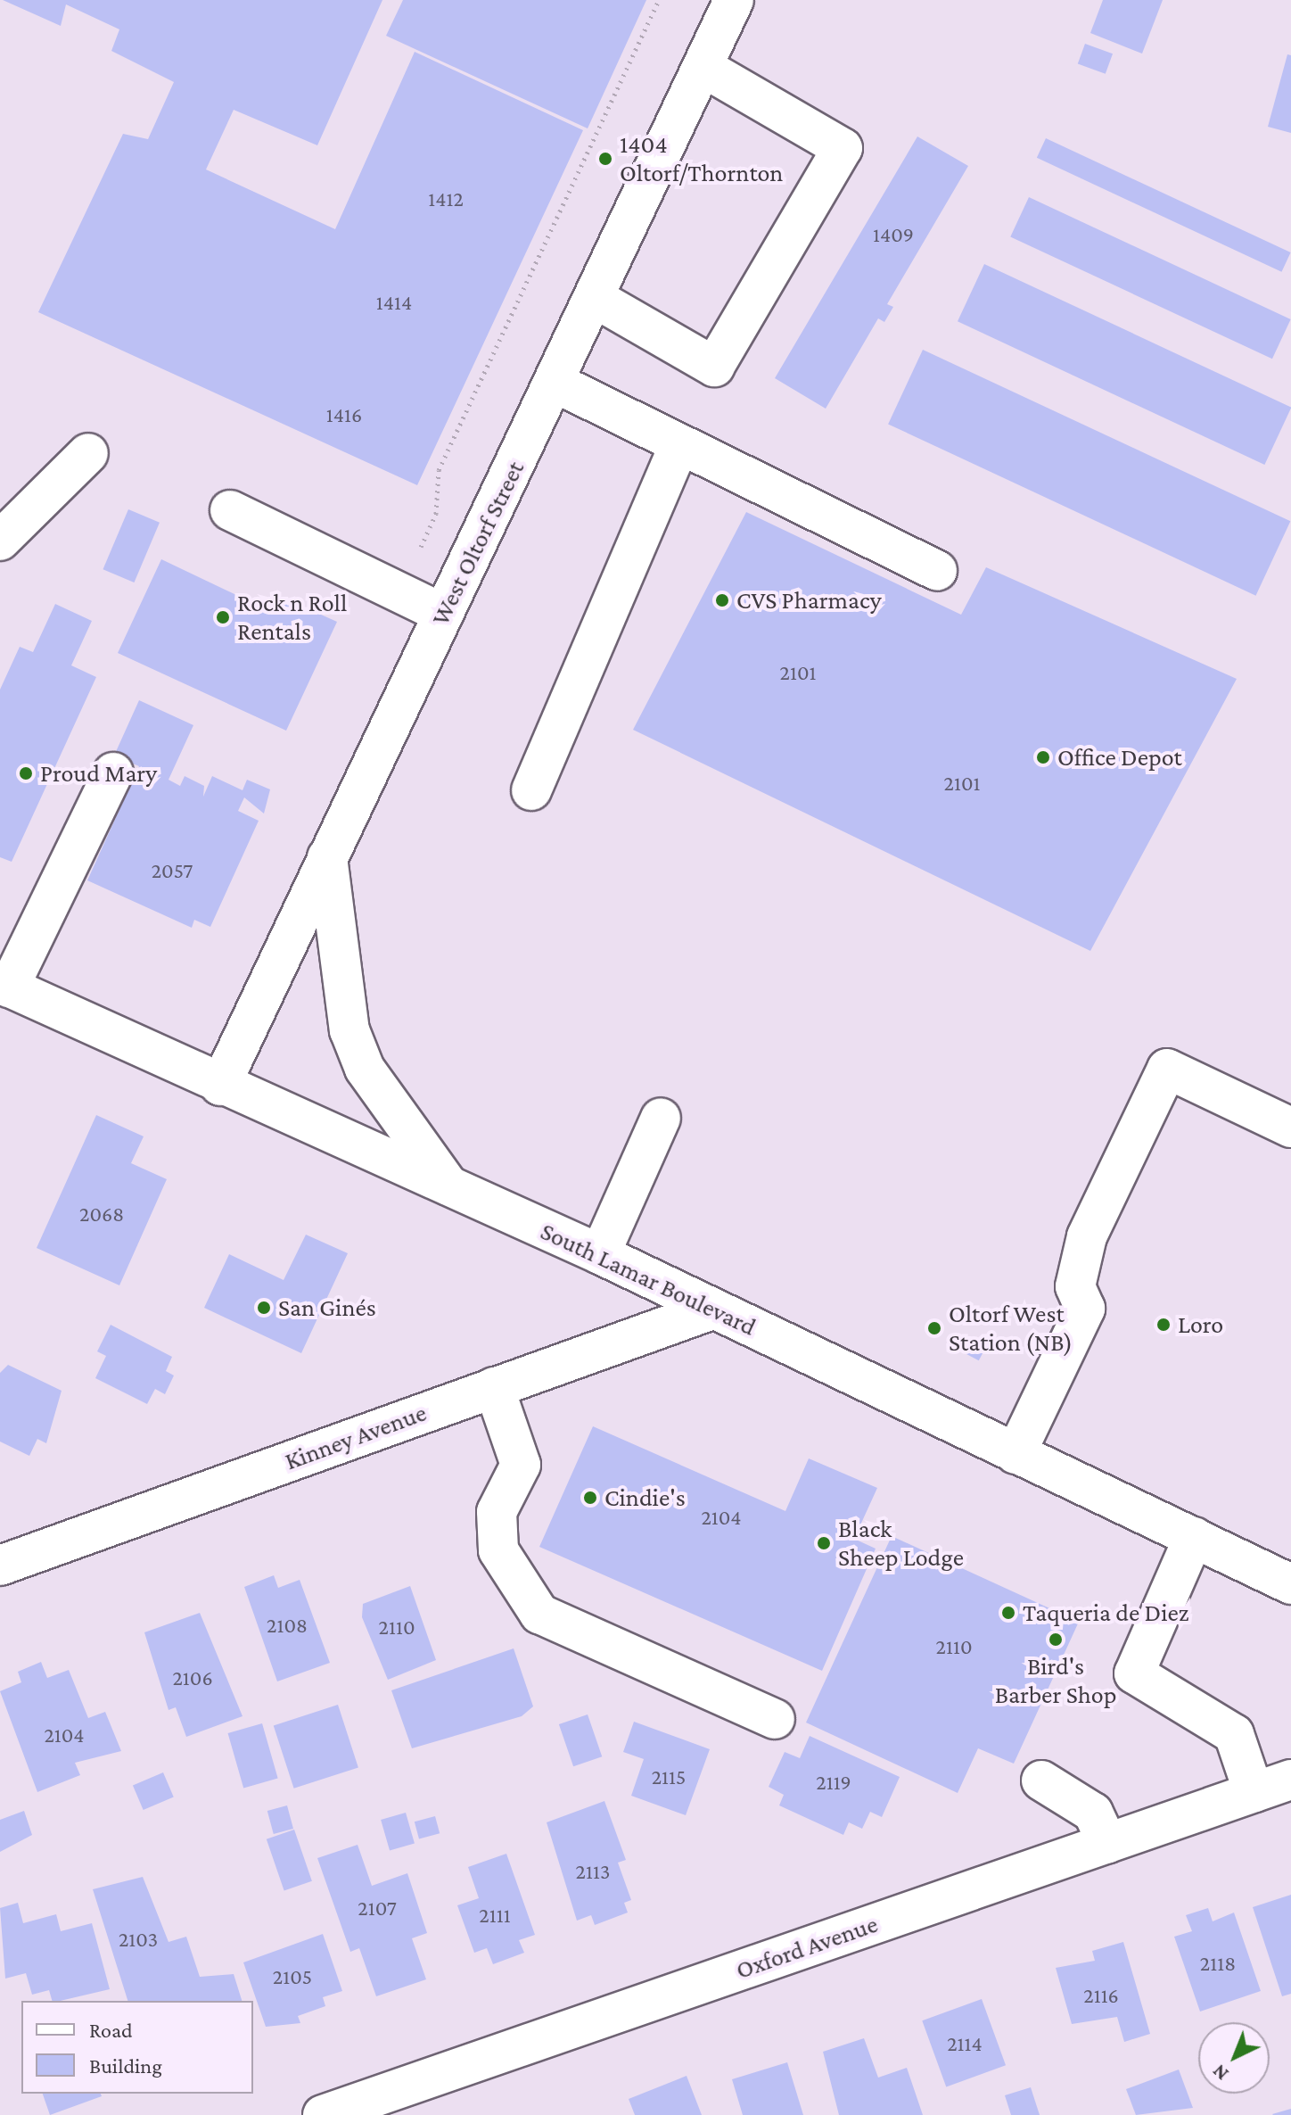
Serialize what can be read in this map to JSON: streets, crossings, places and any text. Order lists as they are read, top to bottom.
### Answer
{
  "streets": {
    "main road": [
      "West Oltorf Street",
      "South Lamar Boulevard",
      "Kinney Avenue",
      "Oxford Avenue"
    ]
  },
  "crossings": [
    ["West Oltorf Street", "South Lamar Boulevard"],
    ["South Lamar Boulevard", "Kinney Avenue"]
  ],
  "places": [
    "1404 Oltorf/Thornton",
    "CVS Pharmacy",
    "Rock n Roll Rentals",
    "Office Depot",
    "Proud Mary",
    "San Ginés",
    "Loro",
    "Oltorf West Station (NB)",
    "Cindie's",
    "Black Sheep Lodge",
    "Taqueria de Diez",
    "Bird's Barber Shop"
  ],
  "house_numbers": [
    "1412",
    "1409",
    "1414",
    "1416",
    "2101",
    "2101",
    "2057",
    "2068",
    "2104",
    "2108",
    "2110",
    "2110",
    "2106",
    "2104",
    "2115",
    "2119",
    "2113",
    "2107",
    "2111",
    "2103",
    "2118",
    "2105",
    "2116",
    "2114"
  ],
  "legend": ["Road", "Building"],
  "north": "bottom left"
}
